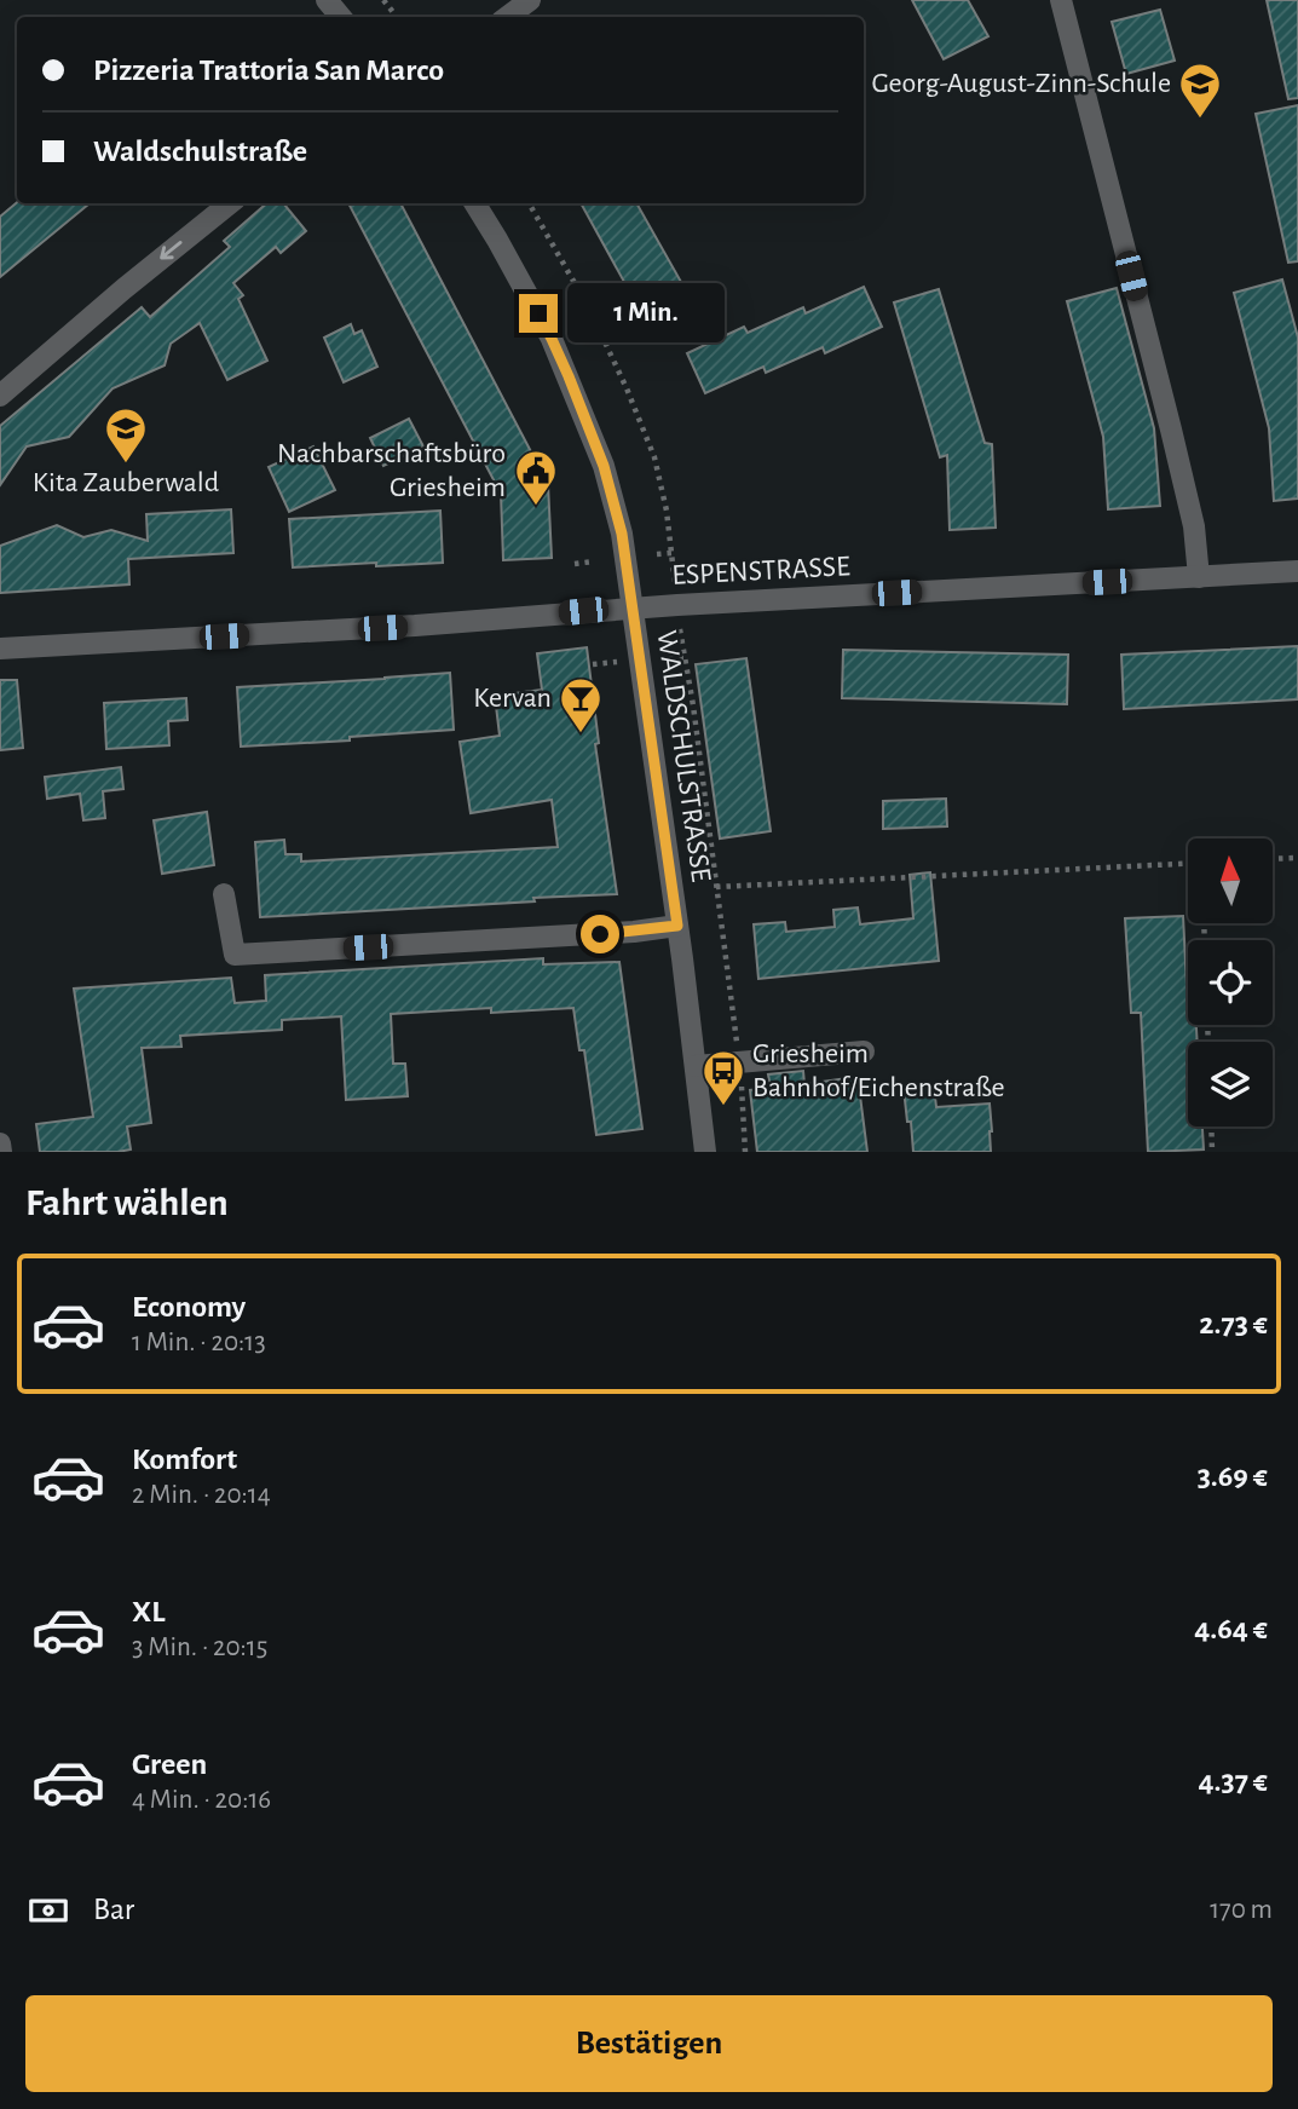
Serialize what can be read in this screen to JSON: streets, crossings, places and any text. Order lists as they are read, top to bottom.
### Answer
{
  "streets": {
    "street": ["ESPENSTRASSE", "WALDSCHULSTRASSE"]
  },
  "crossings": [
    ["ESPENSTRASSE", "WALDSCHULSTRASSE"]
  ],
  "places": {
    "school or university": ["Georg-August-Zinn-Schule", "Kita Zauberwald"],
    "public building": ["Nachbarschaftsbüro Griesheim"],
    "bar": ["Kervan"],
    "bus stop": ["Griesheim Bahnhof/Eichenstraße"]
  },
  "north": "top",
  "page": {
    "banner": ["Pizzeria Trattoria San Marco", "Waldschulstraße"],
    "bubble": "1 Min.",
    "heading": "Fahrt wählen",
    "list": [
      {
        "name": "Economy",
        "note": "1 Min. · 20:13",
        "value": "2.73 €"
      },
      {
        "name": "Komfort",
        "note": "2 Min. · 20:14",
        "value": "3.69 €"
      },
      {
        "name": "XL",
        "note": "3 Min. · 20:15",
        "value": "4.64 €"
      },
      {
        "name": "Green",
        "note": "4 Min. · 20:16",
        "value": "4.37 €"
      }
    ],
    "pay": ["Bar", "170 m"],
    "buttons": "Bestätigen"
  }
}
